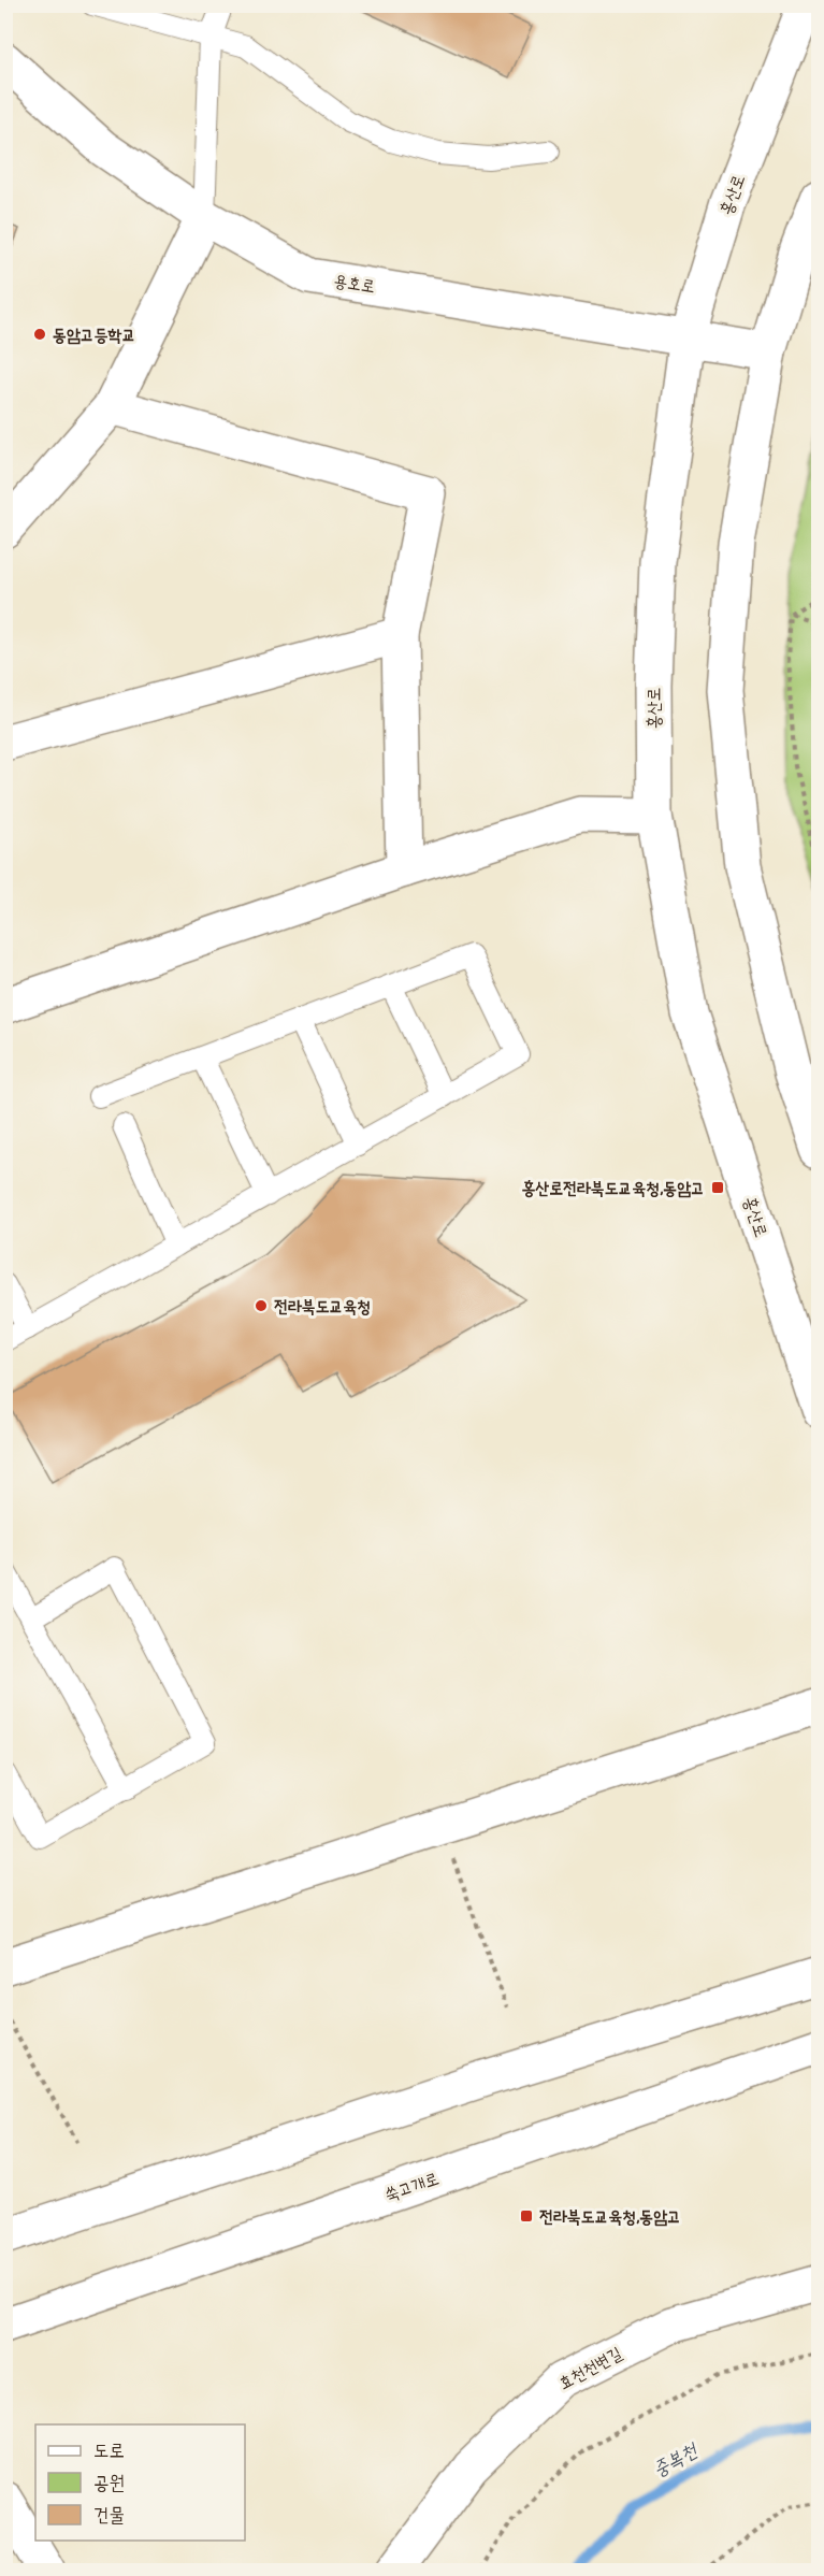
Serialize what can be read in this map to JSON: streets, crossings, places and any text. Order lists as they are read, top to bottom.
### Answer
{
  "streets": {
    "street": [
      "홍산로",
      "용호로",
      "쑥고개로",
      "효천천변길"
    ]
  },
  "crossings": [
    ["홍산로", "용호로"]
  ],
  "water": ["중복천"],
  "places": {
    "other": ["동암고등학교", "전라북도교육청"],
    "transit": ["홍산로전라북도교육청,동암고", "전라북도교육청,동암고"]
  },
  "legend": ["도로", "공원", "건물"]
}
